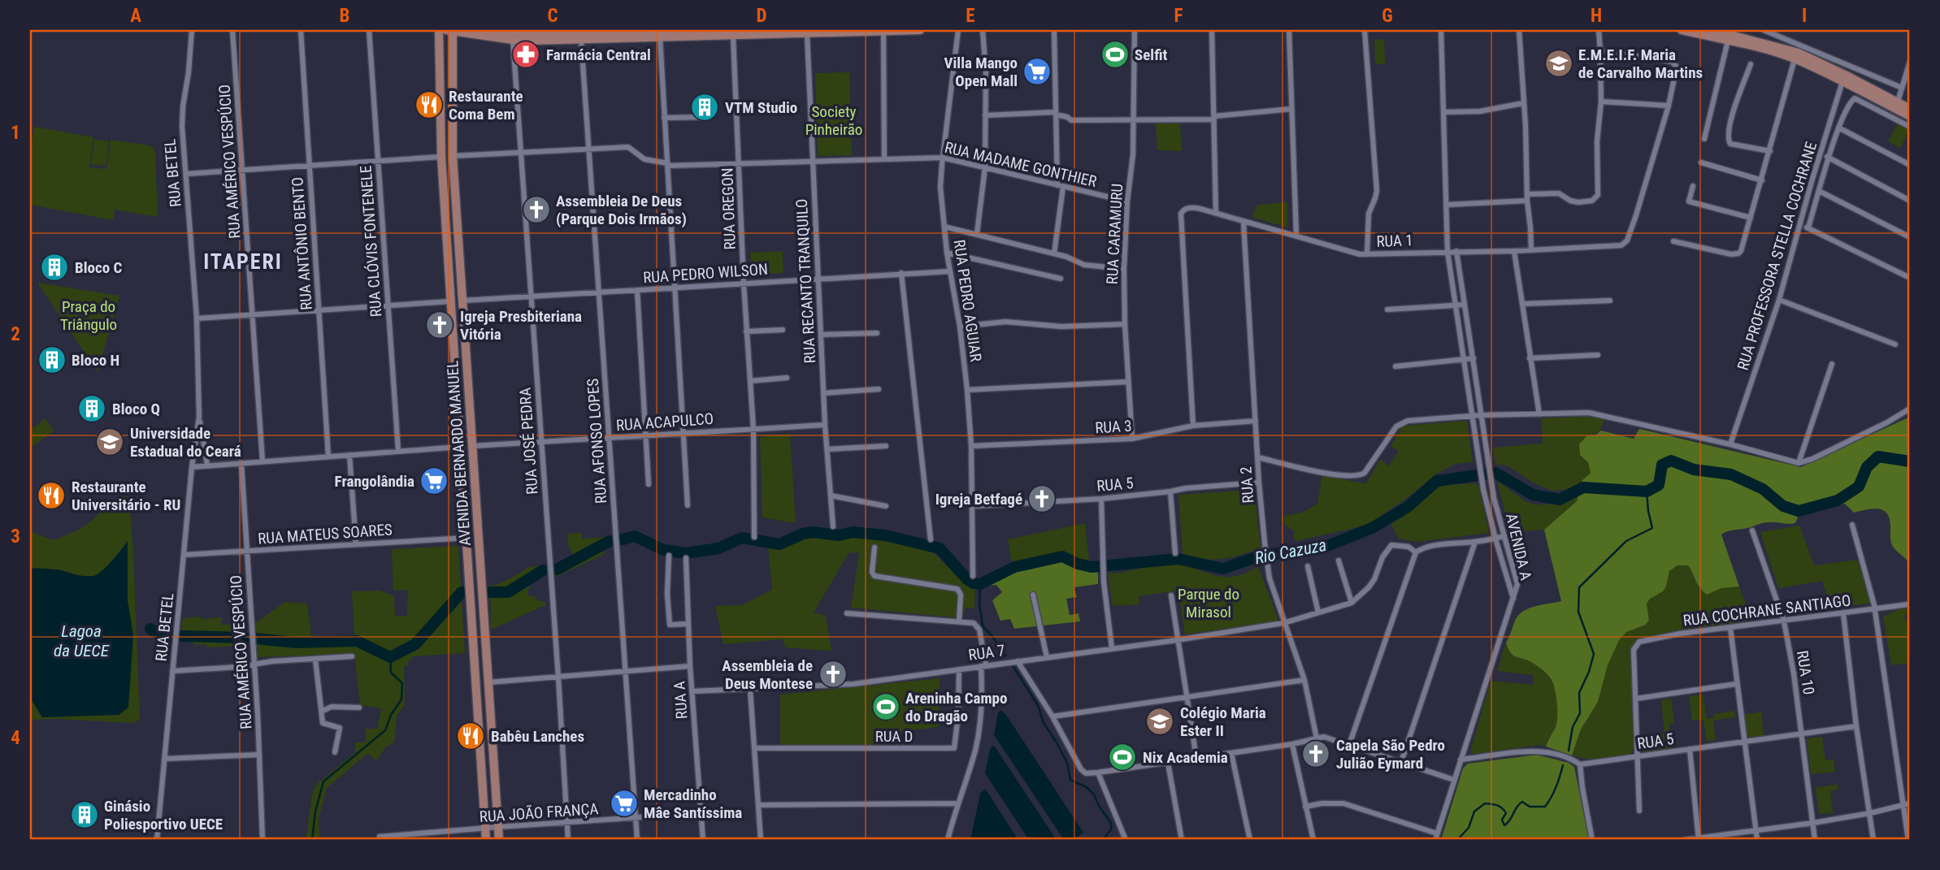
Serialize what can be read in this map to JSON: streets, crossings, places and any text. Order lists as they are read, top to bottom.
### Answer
{
  "streets": {
    "main road": ["AVENIDA BERNARDO MANUEL"],
    "street": [
      "RUA AMÉRICO VESPÚCIO",
      "RUA MADAME GONTHIER",
      "RUA BETEL",
      "RUA OREGON",
      "RUA CARAMURU",
      "RUA 1",
      "RUA CLÓVIS FONTENELE",
      "RUA ANTÔNIO BENTO",
      "RUA PROFESSORA STELLA COCHRANE",
      "RUA PEDRO WILSON",
      "RUA RECANTO TRANQUILO",
      "RUA PEDRO AGUIAR",
      "RUA ACAPULCO",
      "RUA 3",
      "RUA JOSÉ PEDRA",
      "RUA AFONSO LOPES",
      "RUA 5",
      "RUA 2",
      "RUA MATEUS SOARES",
      "AVENIDA A",
      "RUA COCHRANE SANTIAGO",
      "RUA 7",
      "RUA 10",
      "RUA A",
      "RUA D",
      "RUA JOÃO FRANÇA"
    ]
  },
  "crossings": [
    ["RUA AMÉRICO VESPÚCIO", "RUA MATEUS SOARES"],
    ["RUA MADAME GONTHIER", "RUA OREGON"],
    ["RUA MADAME GONTHIER", "RUA CARAMURU"],
    ["RUA MADAME GONTHIER", "RUA RECANTO TRANQUILO"],
    ["RUA MADAME GONTHIER", "RUA PEDRO AGUIAR"],
    ["RUA MADAME GONTHIER", "RUA JOSÉ PEDRA"],
    ["RUA MADAME GONTHIER", "RUA AFONSO LOPES"],
    ["RUA MADAME GONTHIER", "AVENIDA BERNARDO MANUEL"],
    ["RUA BETEL", "RUA MATEUS SOARES"],
    ["RUA OREGON", "RUA PEDRO WILSON"],
    ["RUA OREGON", "RUA ACAPULCO"],
    ["RUA CARAMURU", "RUA 3"],
    ["RUA 1", "RUA 3"],
    ["RUA 1", "RUA 2"],
    ["RUA 1", "AVENIDA A"],
    ["RUA PEDRO WILSON", "RUA RECANTO TRANQUILO"],
    ["RUA PEDRO WILSON", "RUA PEDRO AGUIAR"],
    ["RUA PEDRO WILSON", "RUA JOSÉ PEDRA"],
    ["RUA PEDRO WILSON", "RUA AFONSO LOPES"],
    ["RUA PEDRO WILSON", "AVENIDA BERNARDO MANUEL"],
    ["RUA RECANTO TRANQUILO", "RUA ACAPULCO"],
    ["RUA PEDRO AGUIAR", "RUA 3"],
    ["RUA PEDRO AGUIAR", "RUA 5"],
    ["RUA ACAPULCO", "RUA JOSÉ PEDRA"],
    ["RUA ACAPULCO", "RUA AFONSO LOPES"],
    ["RUA ACAPULCO", "AVENIDA BERNARDO MANUEL"],
    ["RUA 3", "RUA 2"],
    ["RUA JOSÉ PEDRA", "RUA JOÃO FRANÇA"],
    ["RUA AFONSO LOPES", "RUA JOÃO FRANÇA"],
    ["AVENIDA BERNARDO MANUEL", "RUA MATEUS SOARES"],
    ["AVENIDA BERNARDO MANUEL", "RUA JOÃO FRANÇA"],
    ["RUA 5", "RUA 2"],
    ["RUA 5", "RUA 10"],
    ["RUA 2", "RUA 7"],
    ["RUA COCHRANE SANTIAGO", "RUA 10"],
    ["RUA 7", "RUA A"],
    ["RUA 7", "RUA D"],
    ["RUA A", "RUA JOÃO FRANÇA"]
  ],
  "districts": ["ITAPERI"],
  "water": ["Rio Cazuza", "Lagoa da UECE"],
  "parks": ["Society Pinheirão", "Praça do Triângulo", "Parque do Mirasol"],
  "places": {
    "pharmacy": ["Farmácia Central"],
    "sports": ["Selfit", "Areninha Campo do Dragão", "Nix Academia"],
    "school or university": ["E.M.E.I.F. Maria de Carvalho Martins", "Universidade Estadual do Ceará", "Colégio Maria Ester II"],
    "supermarket": ["Villa Mango Open Mall", "Frangolândia", "Mercadinho Mâe Santíssima"],
    "restaurant": ["Restaurante Coma Bem", "Restaurante Universitário - RU", "Babêu Lanches"],
    "building": [
      "VTM Studio",
      "Bloco C",
      "Bloco H",
      "Bloco Q",
      "Ginásio Poliesportivo UECE"
    ],
    "church": [
      "Assembleia De Deus (Parque Dois Irmãos)",
      "Igreja Presbiteriana Vitória",
      "Igreja Betfagé",
      "Assembleia de Deus Montese",
      "Capela São Pedro Julião Eymard"
    ]
  },
  "grid": {
    "columns": [
      "A",
      "B",
      "C",
      "D",
      "E",
      "F",
      "G",
      "H",
      "I"
    ],
    "rows": [
      "1",
      "2",
      "3",
      "4"
    ]
  }
}
